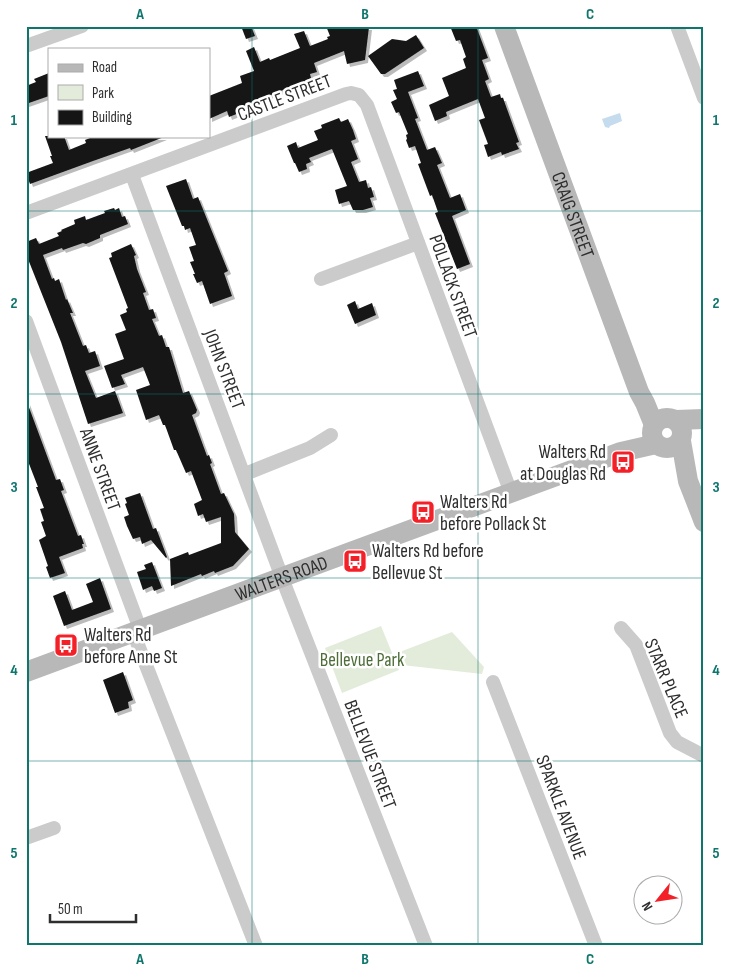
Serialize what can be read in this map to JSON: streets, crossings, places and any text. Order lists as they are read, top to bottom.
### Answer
{
  "streets": {
    "main road": ["CRAIG STREET", "WALTERS ROAD"],
    "street": [
      "CASTLE STREET",
      "POLLACK STREET",
      "JOHN STREET",
      "ANNE STREET",
      "STARR PLACE",
      "BELLEVUE STREET",
      "SPARKLE AVENUE"
    ]
  },
  "crossings": [
    ["CASTLE STREET", "POLLACK STREET"],
    ["CASTLE STREET", "JOHN STREET"],
    ["CRAIG STREET", "WALTERS ROAD"],
    ["POLLACK STREET", "WALTERS ROAD"],
    ["JOHN STREET", "WALTERS ROAD"],
    ["JOHN STREET", "BELLEVUE STREET"],
    ["ANNE STREET", "WALTERS ROAD"],
    ["WALTERS ROAD", "BELLEVUE STREET"]
  ],
  "parks": ["Bellevue Park"],
  "places": {
    "bus stop": [
      "Walters Rd at Douglas Rd",
      "Walters Rd before Pollack St",
      "Walters Rd before Bellevue St",
      "Walters Rd before Anne St"
    ]
  },
  "legend": ["Road", "Park", "Building"],
  "scale_bar": "50 m",
  "north": "bottom left",
  "grid": {
    "columns": ["A", "B", "C"],
    "rows": [
      "1",
      "2",
      "3",
      "4",
      "5"
    ]
  }
}
